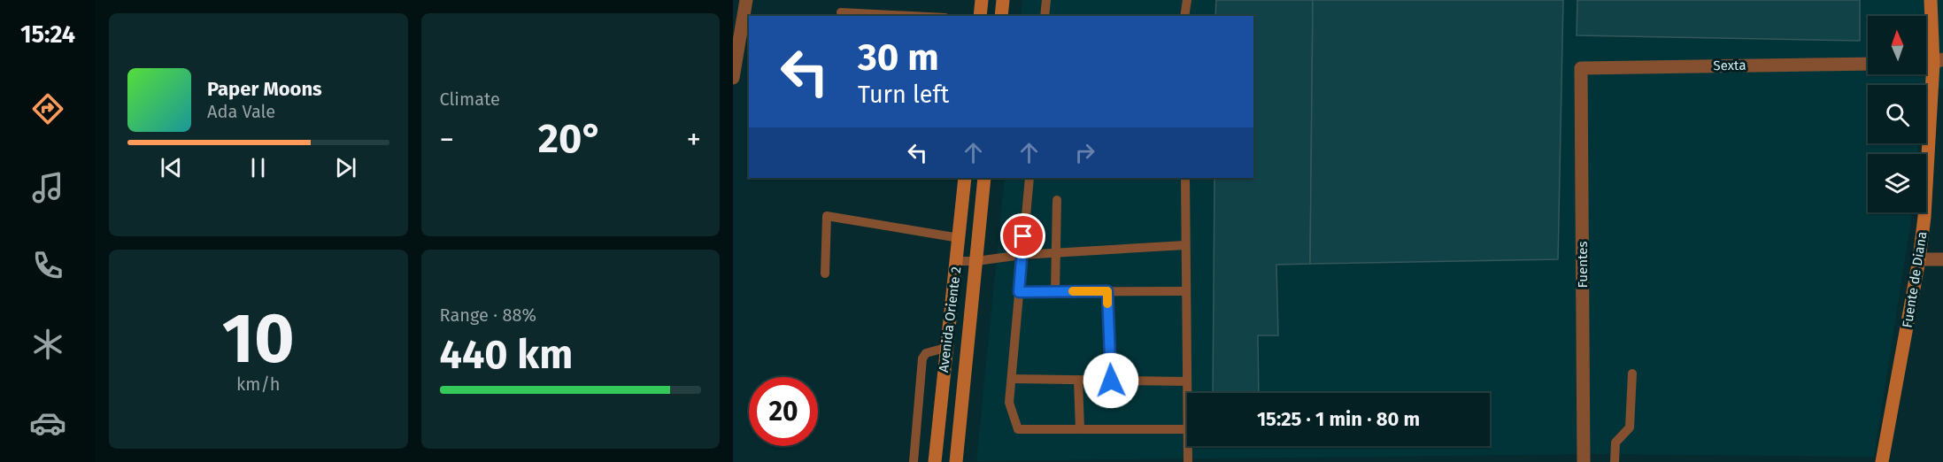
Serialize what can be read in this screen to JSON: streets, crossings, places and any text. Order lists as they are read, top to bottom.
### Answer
{
  "streets": {
    "main road": ["Fuente de Diana", "Avenida Oriente 2"],
    "street": ["Sexta", "Fuentes"]
  },
  "crossings": [
    ["Sexta", "Fuentes"]
  ],
  "north": "top",
  "page": {
    "tabs": "15:24",
    "tile": [
      "Climate",
      ["10", "km/h"],
      ["Range · 88%", "440 km"]
    ],
    "turn": ["30 m", "Turn left"],
    "song": ["Paper Moons", "Ada Vale"],
    "heat": ["−", "20°", "+"],
    "limit": "20",
    "trip": "15:25 · 1 min · 80 m"
  }
}
